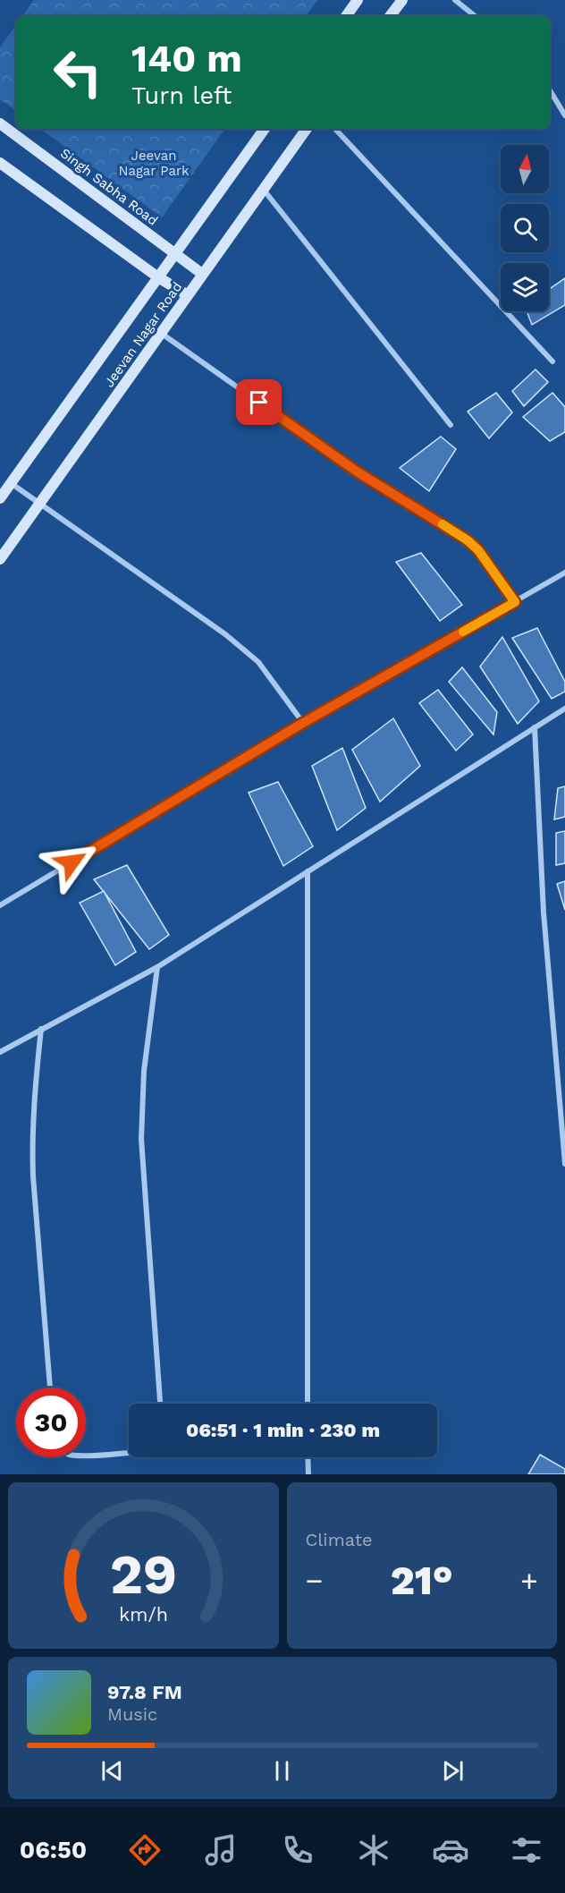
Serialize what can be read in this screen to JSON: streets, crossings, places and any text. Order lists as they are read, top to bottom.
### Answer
{
  "streets": {
    "street": ["Singh Sabha Road", "Jeevan Nagar Road"]
  },
  "crossings": [
    ["Singh Sabha Road", "Jeevan Nagar Road"]
  ],
  "parks": ["Jeevan Nagar Park"],
  "north": "top",
  "page": {
    "turn": ["140 m", "Turn left"],
    "limit": "30",
    "trip": "06:51 · 1 min · 230 m",
    "tile": "Climate",
    "heat": ["−", "21°", "+"],
    "song": ["97.8 FM", "Music"],
    "tabs": "06:50",
    "gauge": ["29", "km/h"]
  }
}
